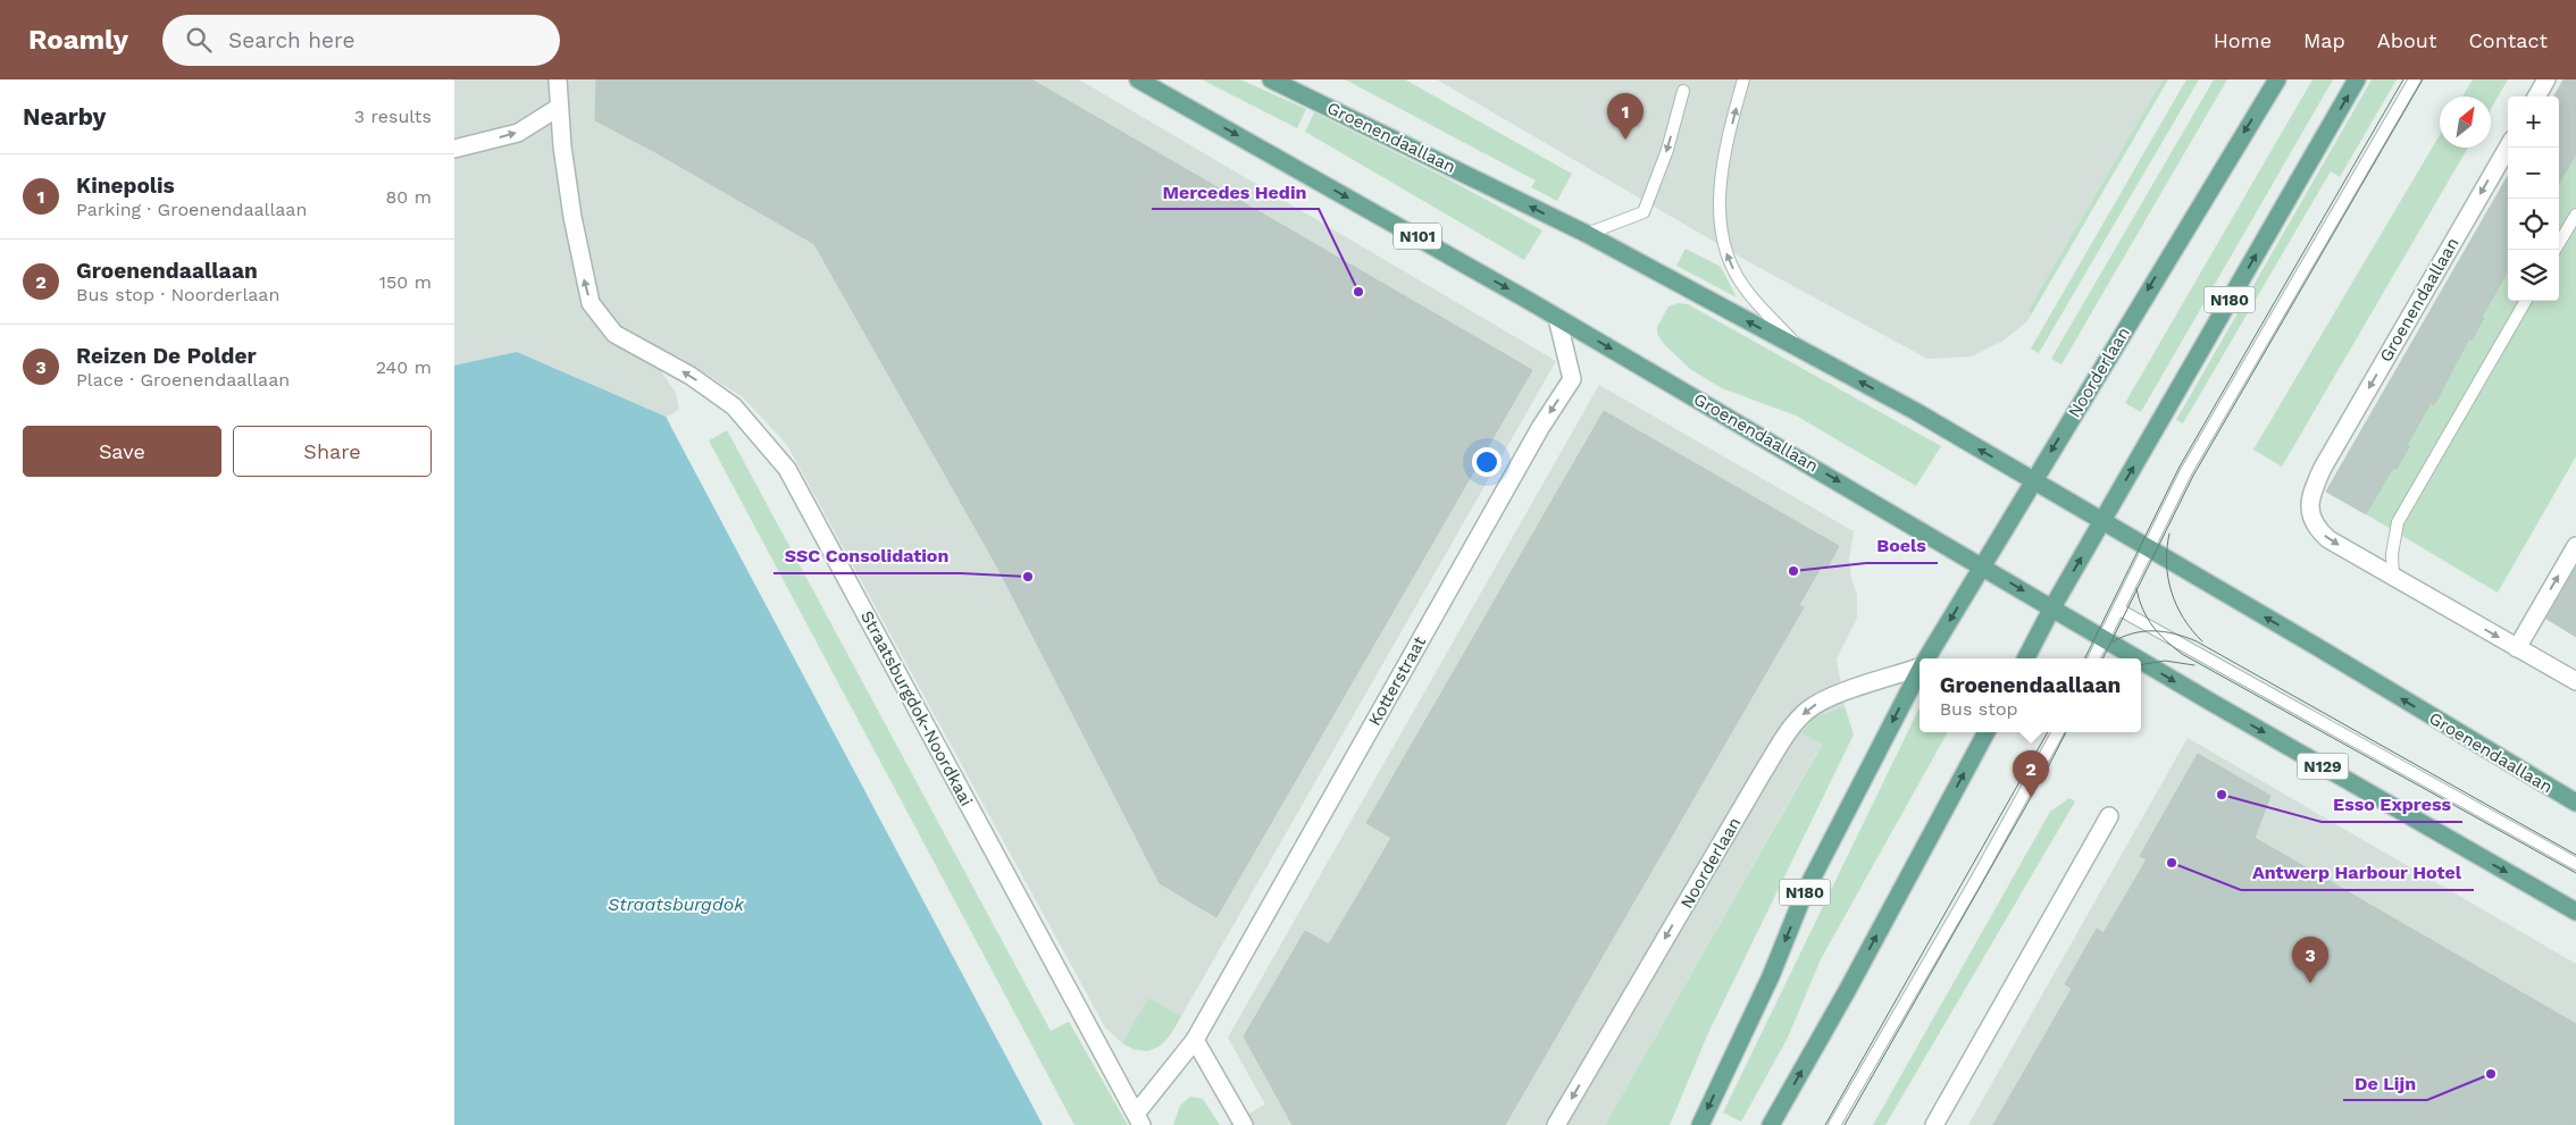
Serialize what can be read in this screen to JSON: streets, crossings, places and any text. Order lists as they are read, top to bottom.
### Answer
{
  "streets": {
    "main road": [
      "Groenendaallaan",
      "N101",
      "N180",
      "Noorderlaan",
      "N129"
    ],
    "street": ["Kotterstraat", "Straatsburgdok-Noordkaai"]
  },
  "crossings": [
    ["Groenendaallaan", "N180"],
    ["Groenendaallaan", "Noorderlaan"],
    ["Groenendaallaan", "Kotterstraat"],
    ["Kotterstraat", "Straatsburgdok-Noordkaai"]
  ],
  "one_way": ["Kotterstraat", "Straatsburgdok-Noordkaai"],
  "water": ["Straatsburgdok"],
  "places": [
    "Mercedes Hedin",
    "Boels",
    "SSC Consolidation",
    "Esso Express",
    "Antwerp Harbour Hotel",
    "De Lijn"
  ],
  "north": "top right",
  "page": {
    "header": "Roamly",
    "search": "Search here",
    "nav": [
      "Home",
      "Map",
      "About",
      "Contact"
    ],
    "heading": ["Nearby", "3 results"],
    "pins": ["1", "2", "3"],
    "map_buttons": ["+", "−"],
    "list": [
      {
        "mark": "1",
        "name": "Kinepolis",
        "note": "Parking · Groenendaallaan",
        "value": "80 m"
      },
      {
        "mark": "2",
        "name": "Groenendaallaan",
        "note": "Bus stop · Noorderlaan",
        "value": "150 m"
      },
      {
        "mark": "3",
        "name": "Reizen De Polder",
        "note": "Place · Groenendaallaan",
        "value": "240 m"
      }
    ],
    "buttons": ["Save", "Share"],
    "popup": ["Groenendaallaan", "Bus stop"]
  }
}
